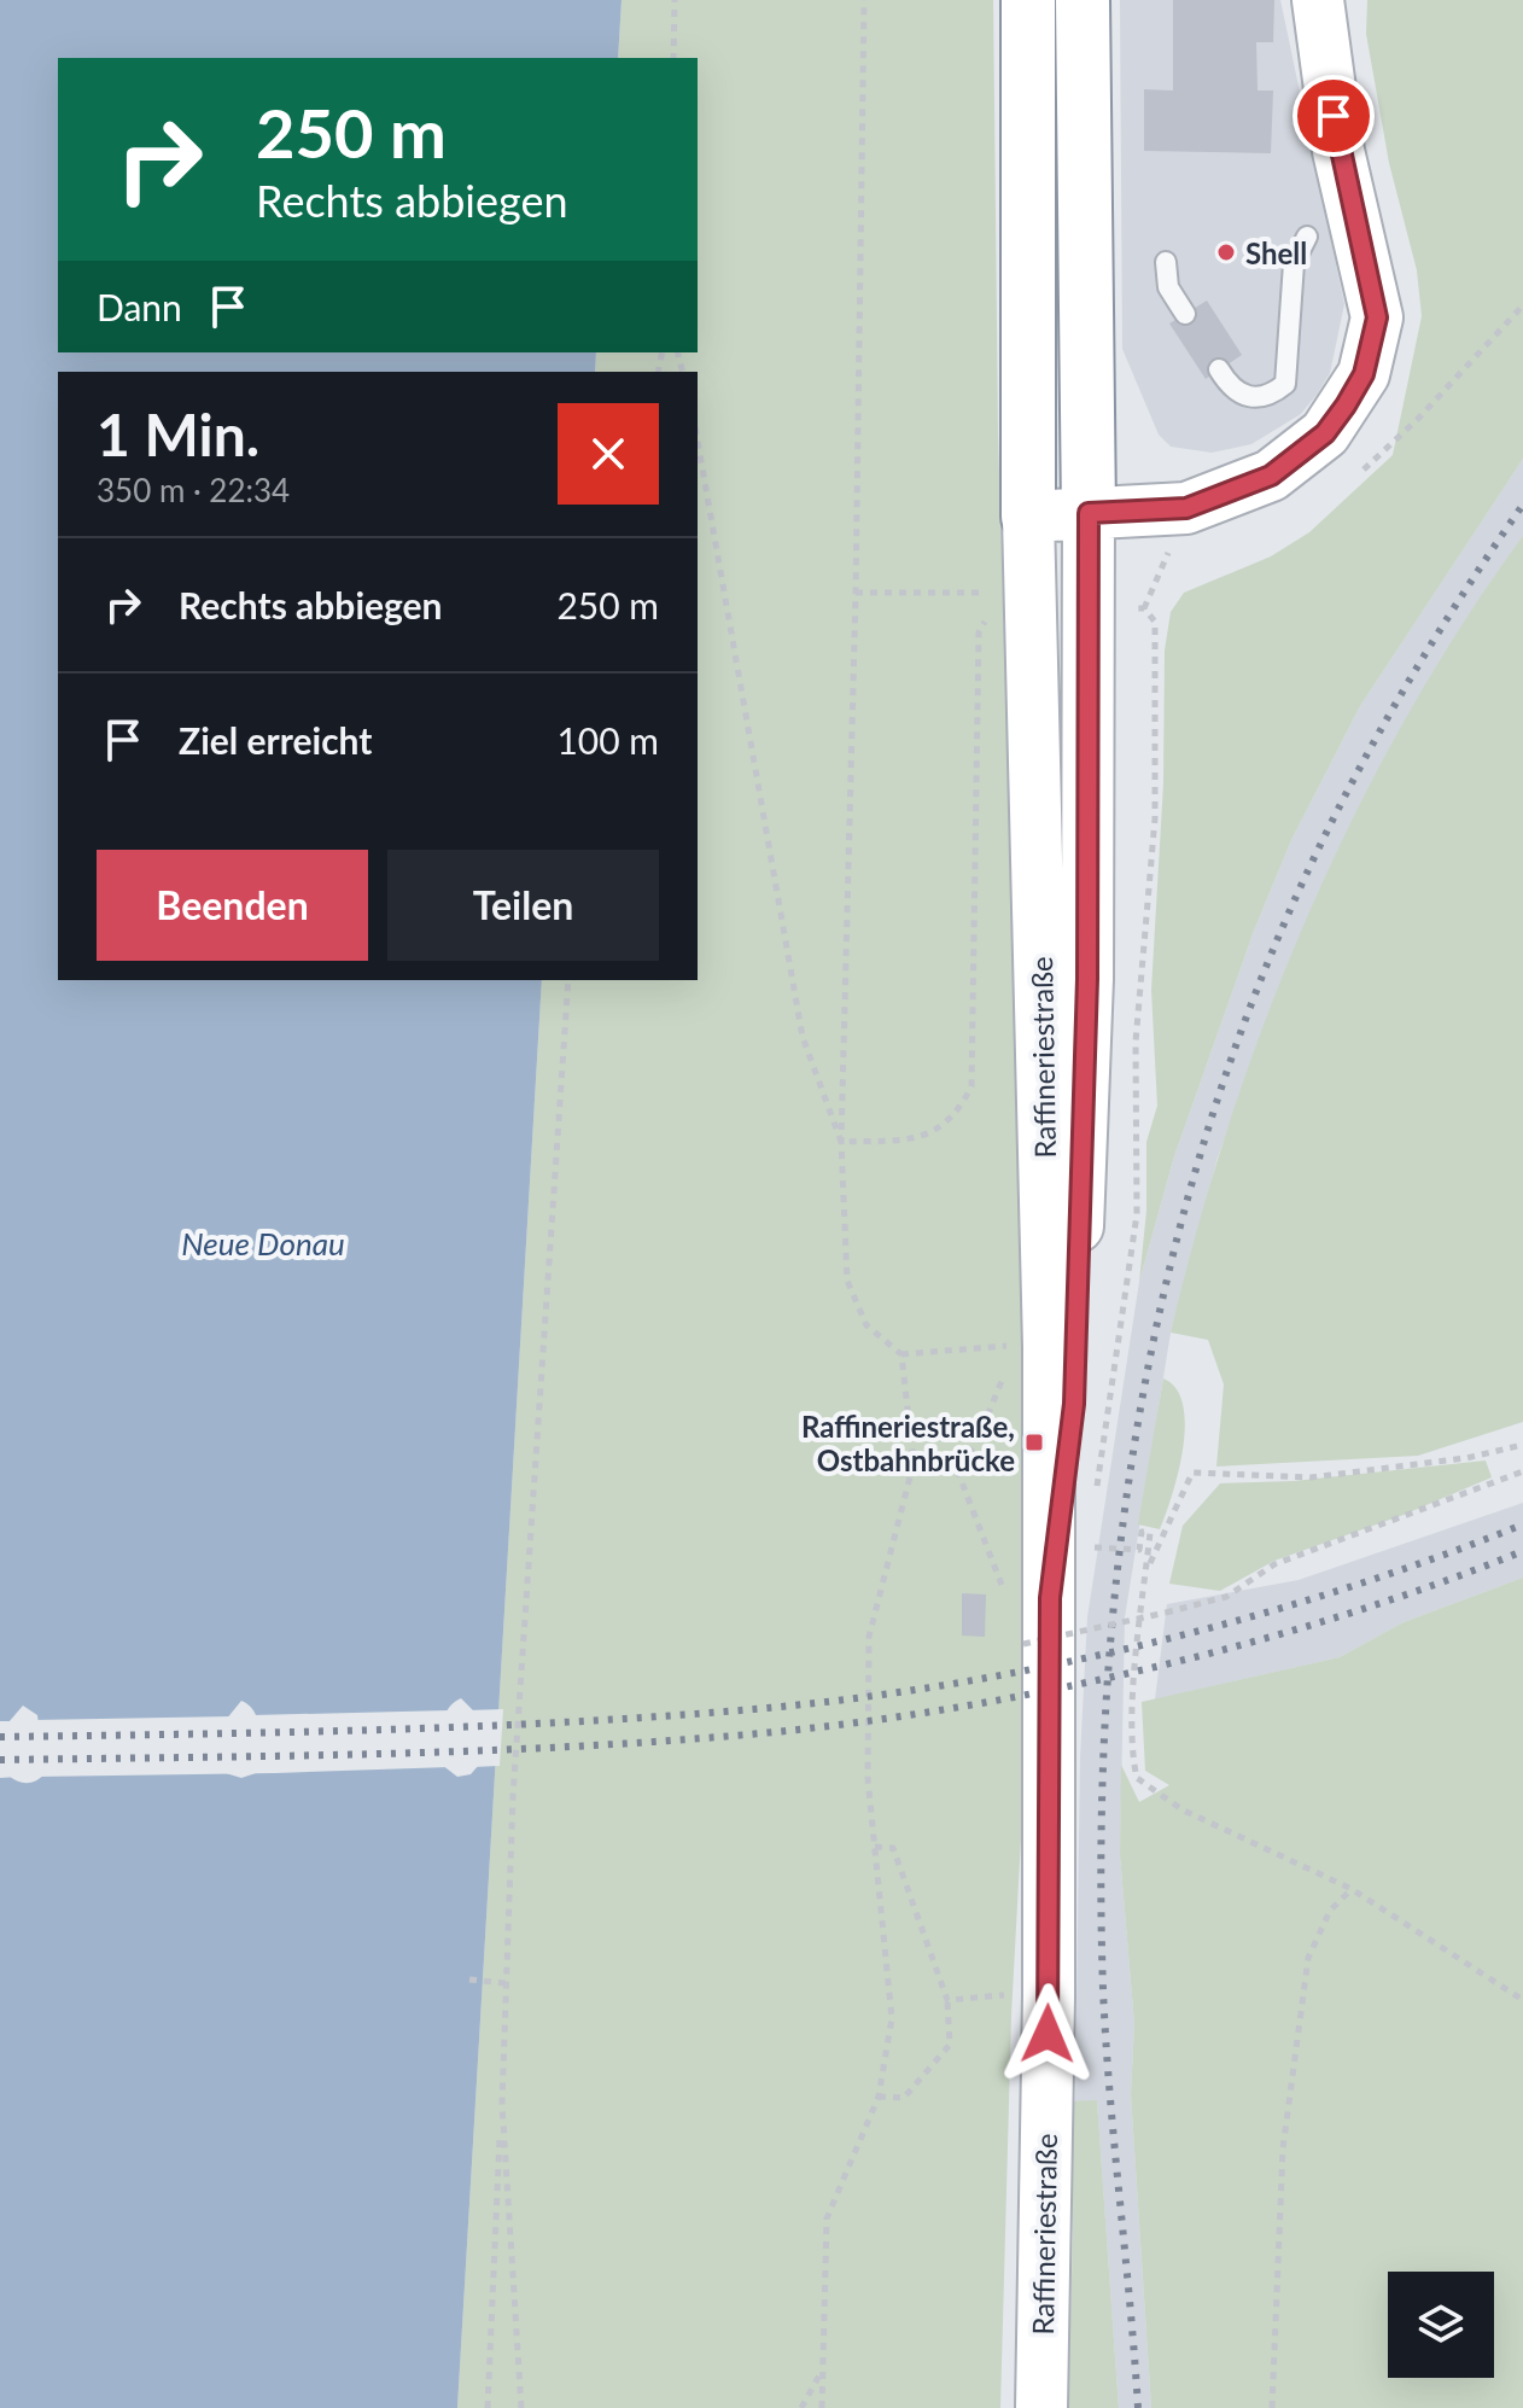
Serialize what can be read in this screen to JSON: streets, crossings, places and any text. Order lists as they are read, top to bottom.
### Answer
{
  "streets": {
    "main road": ["Raffineriestraße"]
  },
  "water": ["Neue Donau"],
  "places": {
    "other": ["Shell"],
    "transit": ["Raffineriestraße, Ostbahnbrücke"]
  },
  "page": {
    "turn": ["250 m", "Rechts abbiegen"],
    "then": "Dann",
    "heading": ["1 Min.", "350 m · 22:34"],
    "list": [
      {
        "name": "Rechts abbiegen",
        "value": "250 m"
      },
      {
        "name": "Ziel erreicht",
        "value": "100 m"
      }
    ],
    "buttons": ["Beenden", "Teilen"]
  }
}
